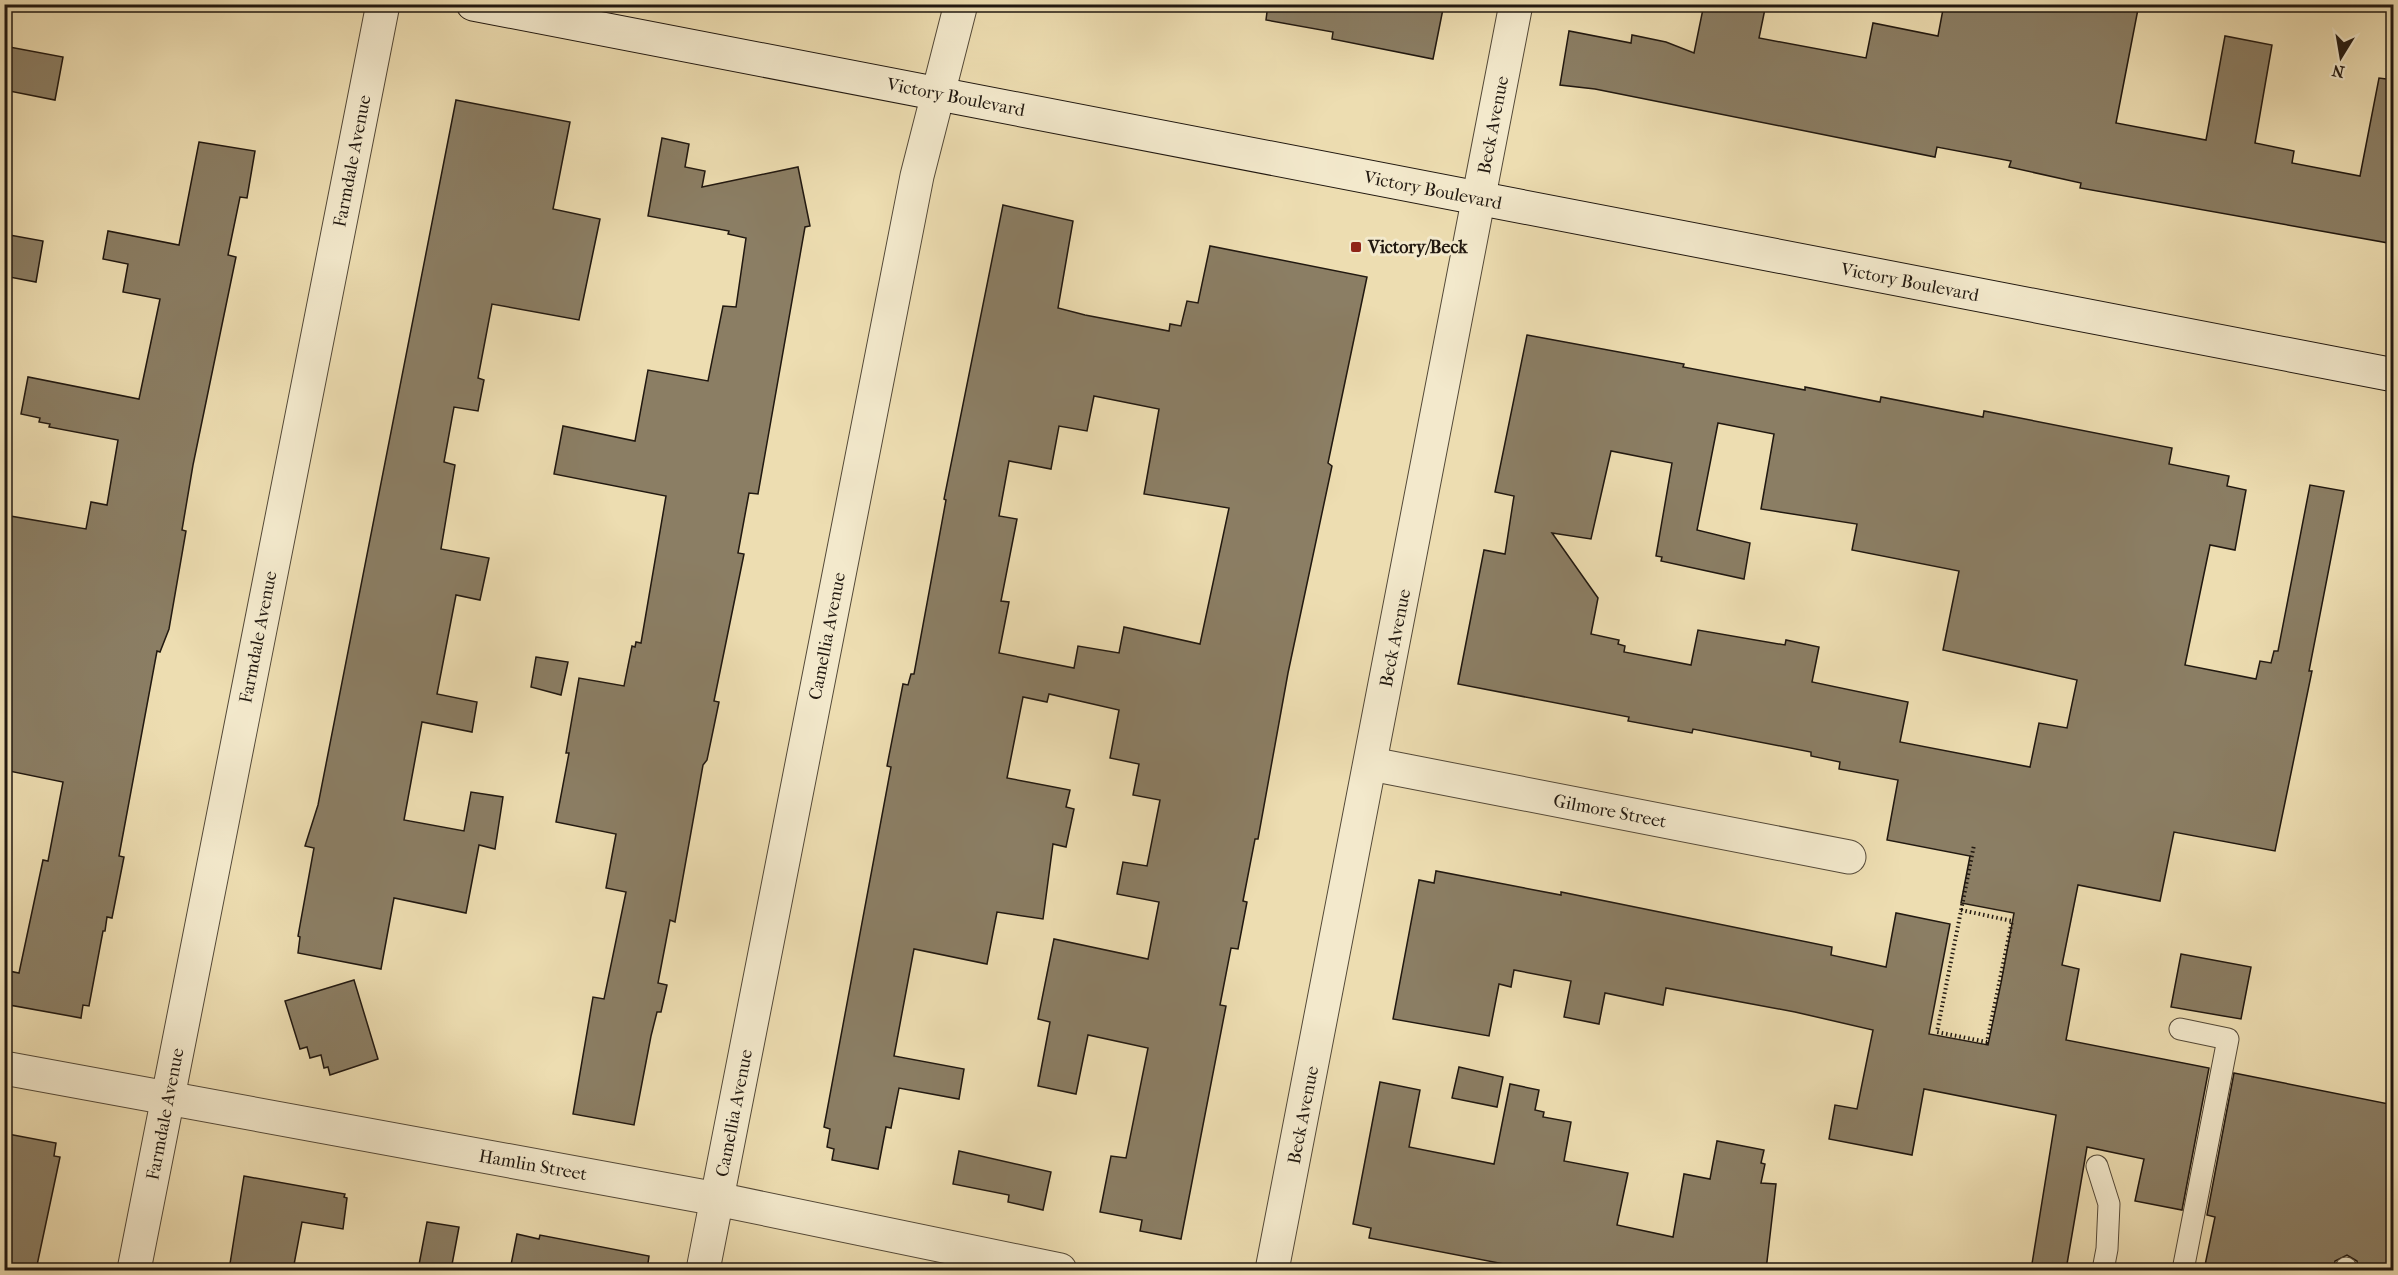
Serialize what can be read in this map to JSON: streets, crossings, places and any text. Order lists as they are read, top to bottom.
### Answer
{
  "streets": {
    "street": [
      "Victory Boulevard",
      "Beck Avenue",
      "Farmdale Avenue",
      "Camellia Avenue",
      "Gilmore Street",
      "Hamlin Street"
    ]
  },
  "crossings": [
    ["Victory Boulevard", "Beck Avenue"],
    ["Victory Boulevard", "Camellia Avenue"],
    ["Beck Avenue", "Gilmore Street"],
    ["Farmdale Avenue", "Hamlin Street"],
    ["Camellia Avenue", "Hamlin Street"]
  ],
  "places": {
    "transit": ["Victory/Beck"]
  },
  "north": "bottom"
}
